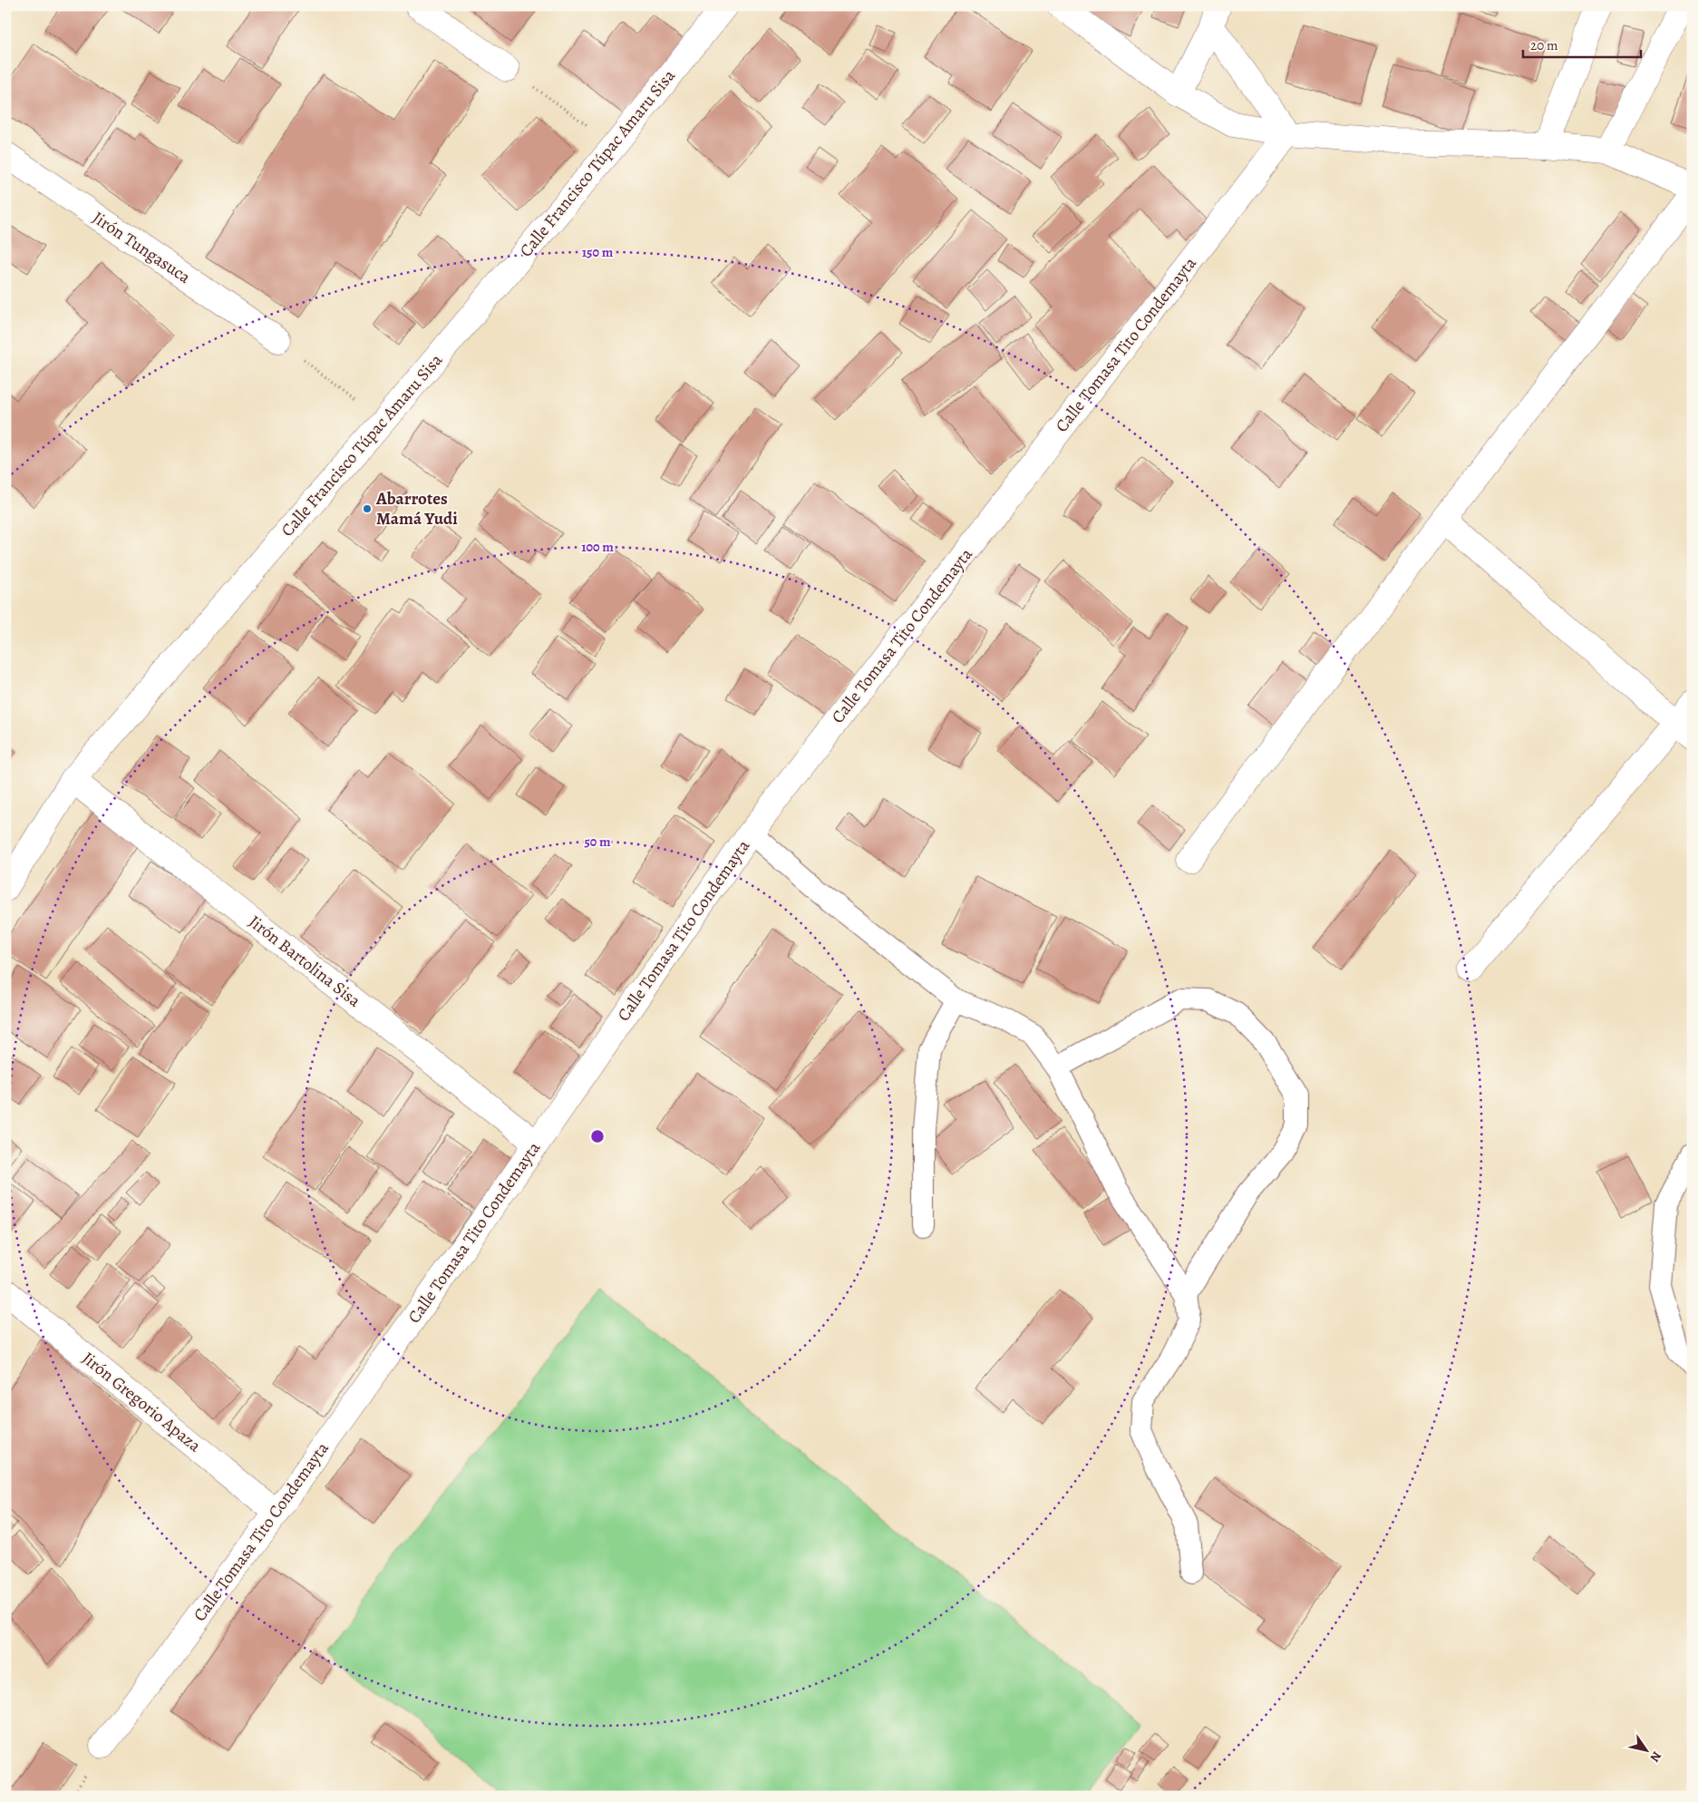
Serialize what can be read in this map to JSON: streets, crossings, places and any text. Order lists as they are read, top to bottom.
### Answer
{
  "streets": {
    "street": [
      "Calle Francisco Túpac Amaru Sisa",
      "Jirón Tungasuca",
      "Calle Tomasa Tito Condemayta",
      "Jirón Bartolina Sisa",
      "Jirón Gregorio Apaza"
    ]
  },
  "crossings": [
    ["Calle Francisco Túpac Amaru Sisa", "Jirón Bartolina Sisa"],
    ["Calle Tomasa Tito Condemayta", "Jirón Bartolina Sisa"],
    ["Calle Tomasa Tito Condemayta", "Jirón Gregorio Apaza"]
  ],
  "places": ["Abarrotes Mamá Yudi"],
  "scale_bar": "20 m",
  "north": "bottom right",
  "rings": ["150 m", "100 m", "50 m"]
}
